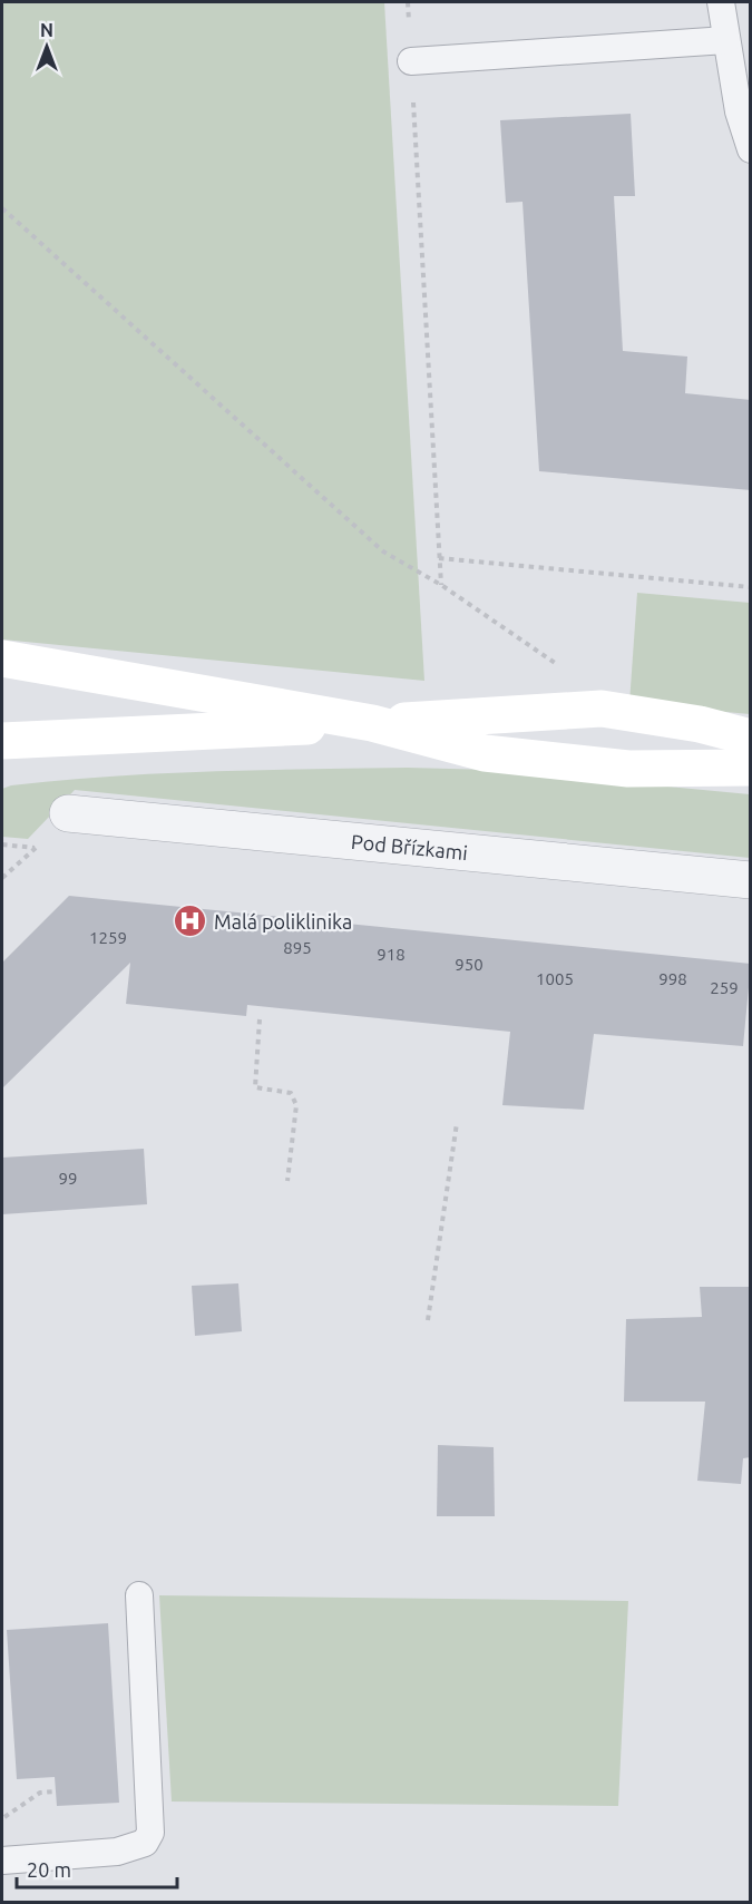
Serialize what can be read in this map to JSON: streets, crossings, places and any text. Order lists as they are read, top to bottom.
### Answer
{
  "streets": {
    "street": ["Pod Břízkami"]
  },
  "places": {
    "hospital": ["Malá poliklinika"]
  },
  "house_numbers": [
    "1259",
    "895",
    "918",
    "950",
    "1005",
    "998",
    "259",
    "99"
  ],
  "scale_bar": "20 m",
  "north": "top"
}
